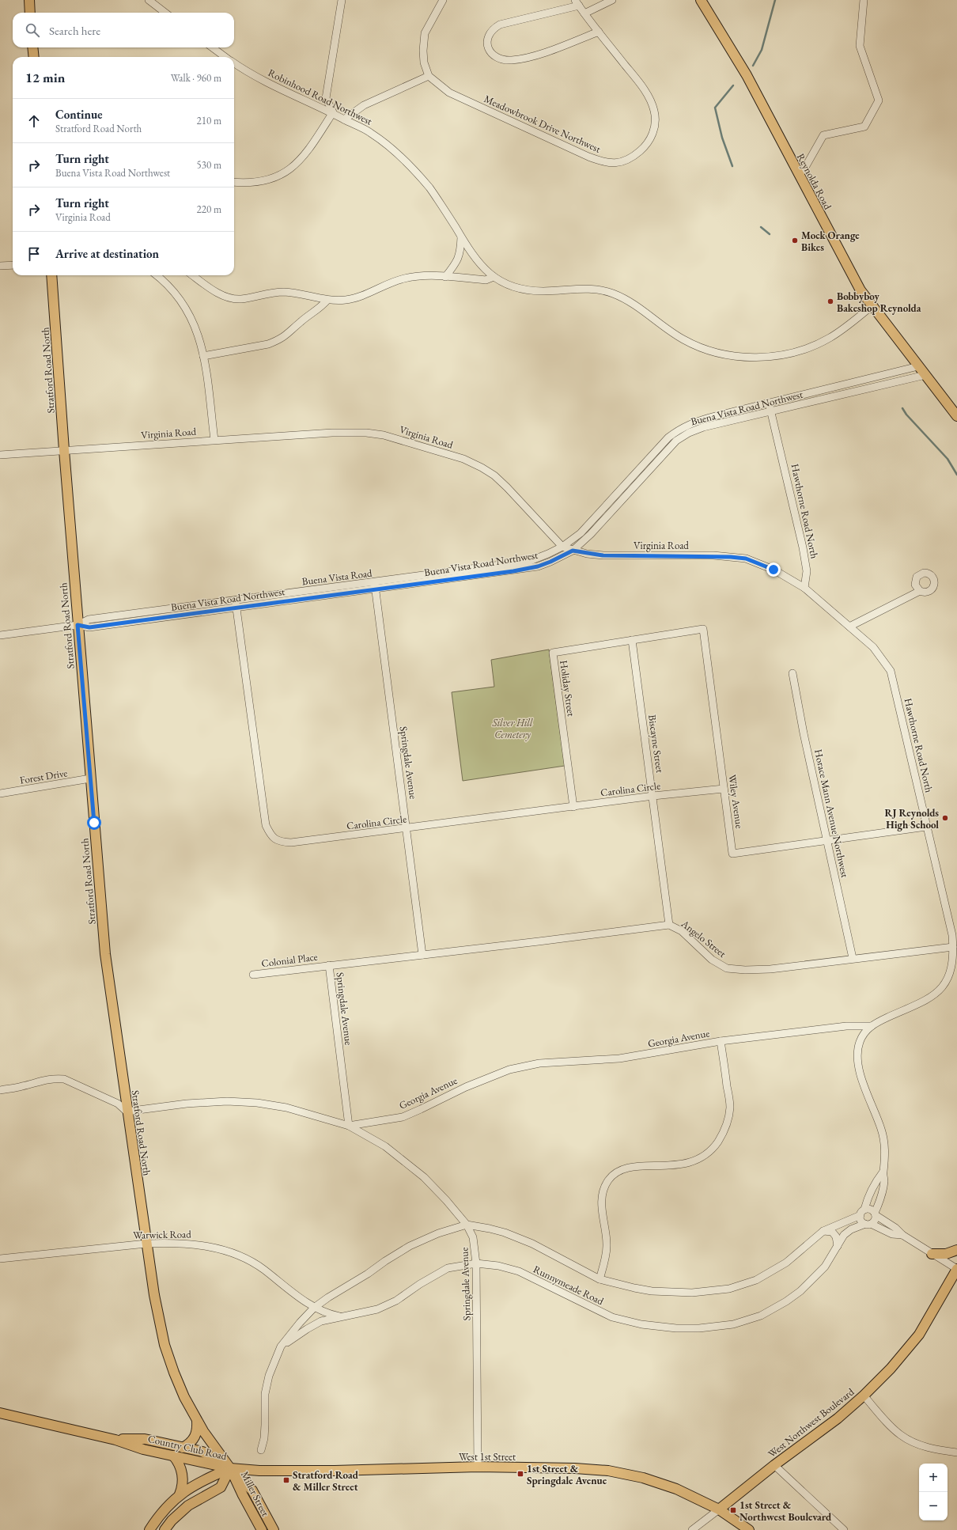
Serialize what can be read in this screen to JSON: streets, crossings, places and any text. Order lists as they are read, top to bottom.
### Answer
{
  "streets": {
    "main road": [
      "Reynolda Road",
      "Stratford Road North",
      "West Northwest Boulevard",
      "Country Club Road",
      "West 1st Street",
      "Miller Street"
    ],
    "street": [
      "Robinhood Road Northwest",
      "Meadowbrook Drive Northwest",
      "Buena Vista Road Northwest",
      "Virginia Road",
      "Hawthorne Road North",
      "Buena Vista Road",
      "Holiday Street",
      "Biscayne Street",
      "Springdale Avenue",
      "Forest Drive",
      "Carolina Circle",
      "Wiley Avenue",
      "Horace Mann Avenue Northwest",
      "Angelo Street",
      "Colonial Place",
      "Georgia Avenue",
      "Warwick Road",
      "Runnymeade Road"
    ]
  },
  "crossings": [
    ["Robinhood Road Northwest", "Reynolda Road"],
    ["Reynolda Road", "Buena Vista Road Northwest"],
    ["Stratford Road North", "Virginia Road"],
    ["Stratford Road North", "Buena Vista Road"],
    ["Stratford Road North", "Forest Drive"],
    ["Stratford Road North", "Georgia Avenue"],
    ["Stratford Road North", "Warwick Road"],
    ["Stratford Road North", "Country Club Road"],
    ["Stratford Road North", "West 1st Street"],
    ["Stratford Road North", "Miller Street"],
    ["Buena Vista Road Northwest", "Virginia Road"],
    ["Buena Vista Road Northwest", "Hawthorne Road North"],
    ["Buena Vista Road Northwest", "Buena Vista Road"],
    ["Buena Vista Road Northwest", "Springdale Avenue"],
    ["Virginia Road", "Hawthorne Road North"],
    ["Virginia Road", "Buena Vista Road"],
    ["Hawthorne Road North", "Wiley Avenue"],
    ["Hawthorne Road North", "Angelo Street"],
    ["Hawthorne Road North", "Georgia Avenue"],
    ["Hawthorne Road North", "Runnymeade Road"],
    ["Buena Vista Road", "Springdale Avenue"],
    ["Buena Vista Road", "Carolina Circle"],
    ["Holiday Street", "Biscayne Street"],
    ["Holiday Street", "Carolina Circle"],
    ["Holiday Street", "Wiley Avenue"],
    ["Biscayne Street", "Carolina Circle"],
    ["Biscayne Street", "Wiley Avenue"],
    ["Biscayne Street", "Angelo Street"],
    ["Springdale Avenue", "Carolina Circle"],
    ["Springdale Avenue", "Angelo Street"],
    ["Springdale Avenue", "Colonial Place"],
    ["Springdale Avenue", "Georgia Avenue"],
    ["Springdale Avenue", "Runnymeade Road"],
    ["Springdale Avenue", "West 1st Street"],
    ["Carolina Circle", "Wiley Avenue"],
    ["Wiley Avenue", "Horace Mann Avenue Northwest"],
    ["Horace Mann Avenue Northwest", "Angelo Street"],
    ["Warwick Road", "Runnymeade Road"],
    ["West Northwest Boulevard", "West 1st Street"],
    ["Country Club Road", "West 1st Street"],
    ["Country Club Road", "Miller Street"],
    ["West 1st Street", "Miller Street"]
  ],
  "parks": ["Silver Hill Cemetery"],
  "places": {
    "other": ["Mock Orange Bikes", "Bobbyboy Bakeshop Reynolda", "RJ Reynolds High School"],
    "transit": ["1st Street & Springdale Avenue", "Stratford Road & Miller Street", "1st Street & Northwest Boulevard"]
  },
  "page": {
    "search": "Search here",
    "heading": ["12 min", "Walk · 960 m"],
    "list": [
      ["Continue", "Stratford Road North", "210 m"],
      ["Turn right", "Buena Vista Road Northwest", "530 m"],
      ["Turn right", "Virginia Road", "220 m"],
      "Arrive at destination"
    ],
    "map_buttons": ["+", "−"]
  }
}
